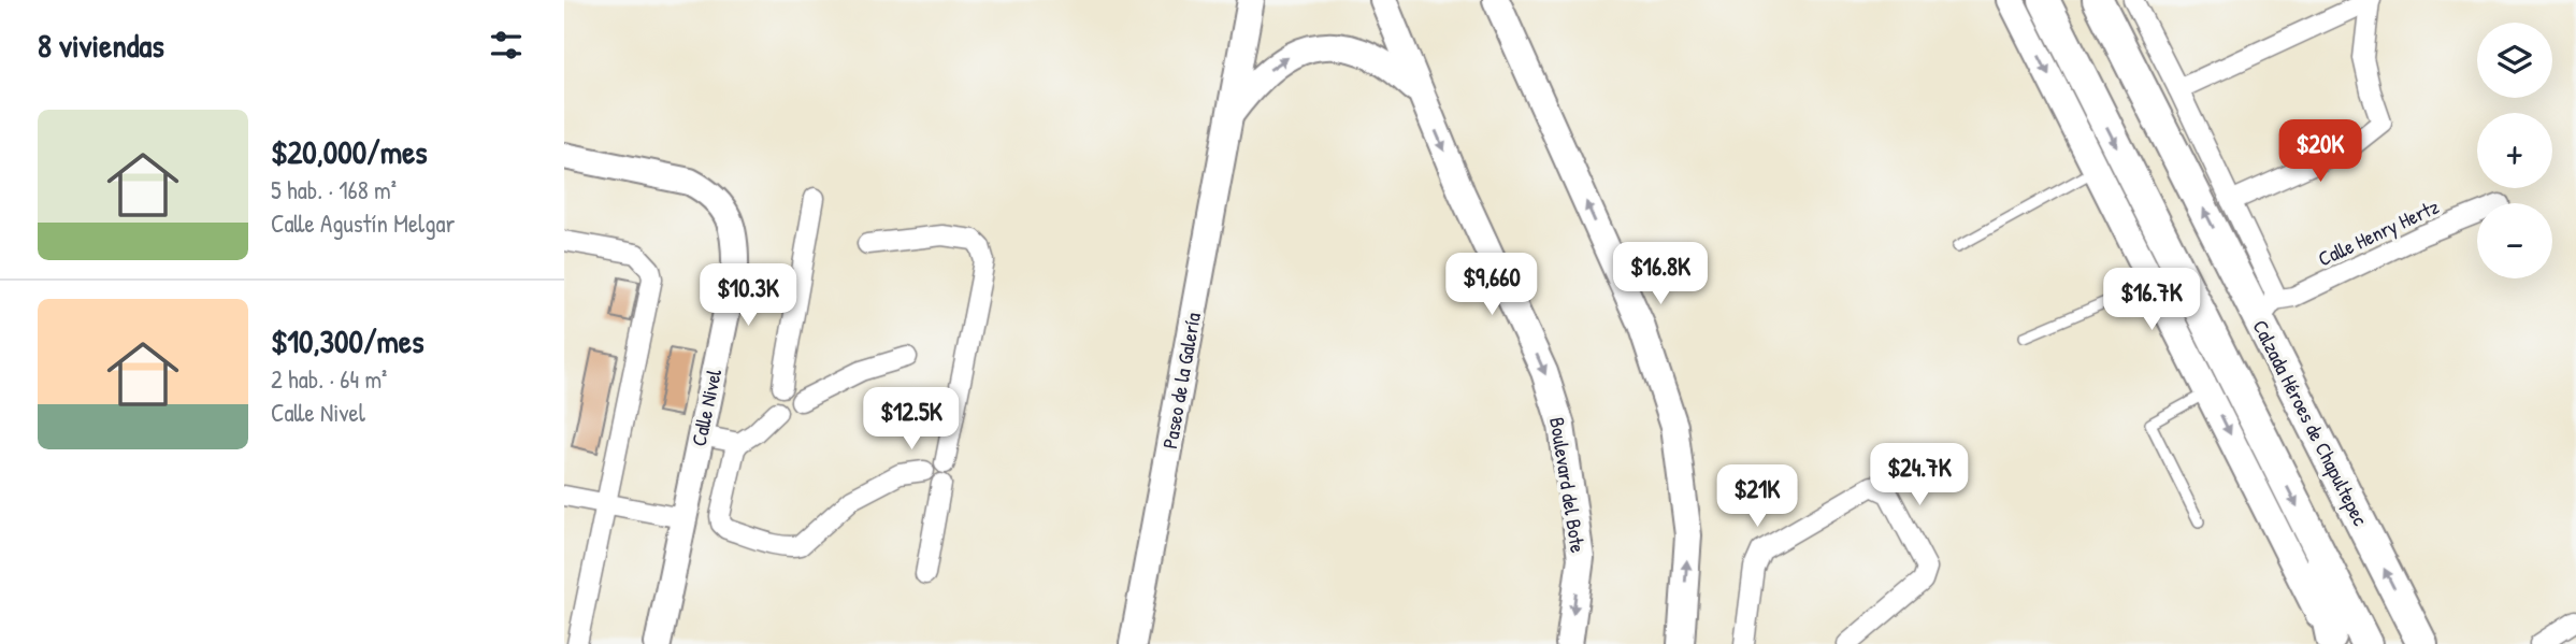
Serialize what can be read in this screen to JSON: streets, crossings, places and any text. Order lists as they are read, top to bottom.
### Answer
{
  "streets": {
    "main road": ["Calzada Héroes de Chapultepec"],
    "street": [
      "Calle Henry Hertz",
      "Paseo de la Galería",
      "Calle Nivel",
      "Boulevard del Bote"
    ]
  },
  "crossings": [
    ["Calle Henry Hertz", "Calzada Héroes de Chapultepec"]
  ],
  "page": {
    "heading": "8 viviendas",
    "map_buttons": ["+", "−"],
    "list": [
      {
        "name": "$20,000/mes",
        "note": "5 hab. · 168 m² · Calle Agustín Melgar"
      },
      {
        "name": "$10,300/mes",
        "note": "2 hab. · 64 m² · Calle Nivel"
      }
    ],
    "price": [
      "$20K",
      "$16.8K",
      "$9,660",
      "$10.3K",
      "$16.7K",
      "$12.5K",
      "$24.7K",
      "$21K"
    ]
  }
}
